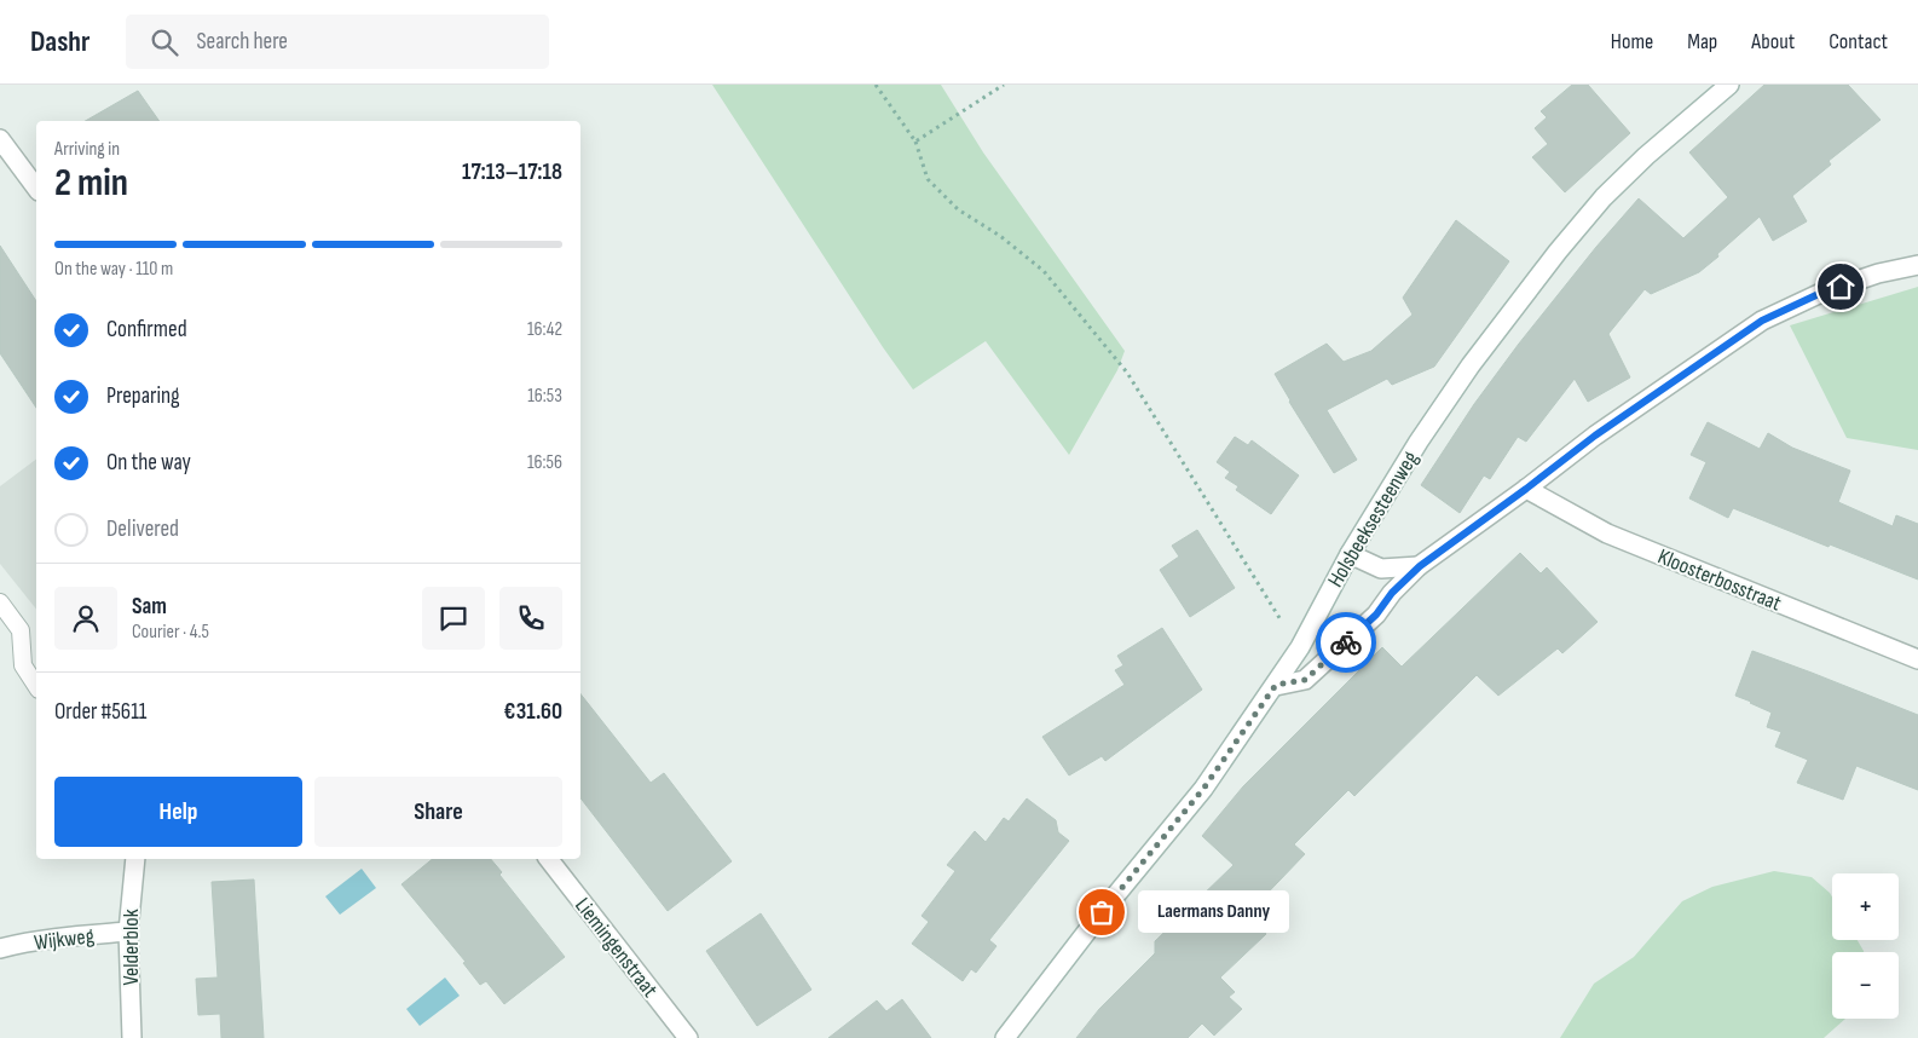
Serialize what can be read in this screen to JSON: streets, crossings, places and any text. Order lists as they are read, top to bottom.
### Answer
{
  "streets": {
    "street": [
      "Holsbeeksesteenweg",
      "Kloosterbosstraat",
      "Wijkweg",
      "Velderblok",
      "Liemingenstraat"
    ]
  },
  "crossings": [
    ["Wijkweg", "Velderblok"]
  ],
  "places": ["Laermans Danny"],
  "page": {
    "header": "Dashr",
    "search": "Search here",
    "nav": [
      "Home",
      "Map",
      "About",
      "Contact"
    ],
    "heading": ["2 min", "Arriving in", "17:13–17:18"],
    "panel": [
      "Sam",
      "Courier · 4.5",
      "Order #5611",
      "€31.60"
    ],
    "bar": "On the way · 110 m",
    "list": [
      ["Confirmed", "16:42"],
      ["Preparing", "16:53"],
      ["On the way", "16:56"],
      "Delivered"
    ],
    "buttons": ["Help", "Share"],
    "map_buttons": ["+", "−"],
    "bubble": "Laermans Danny"
  }
}
